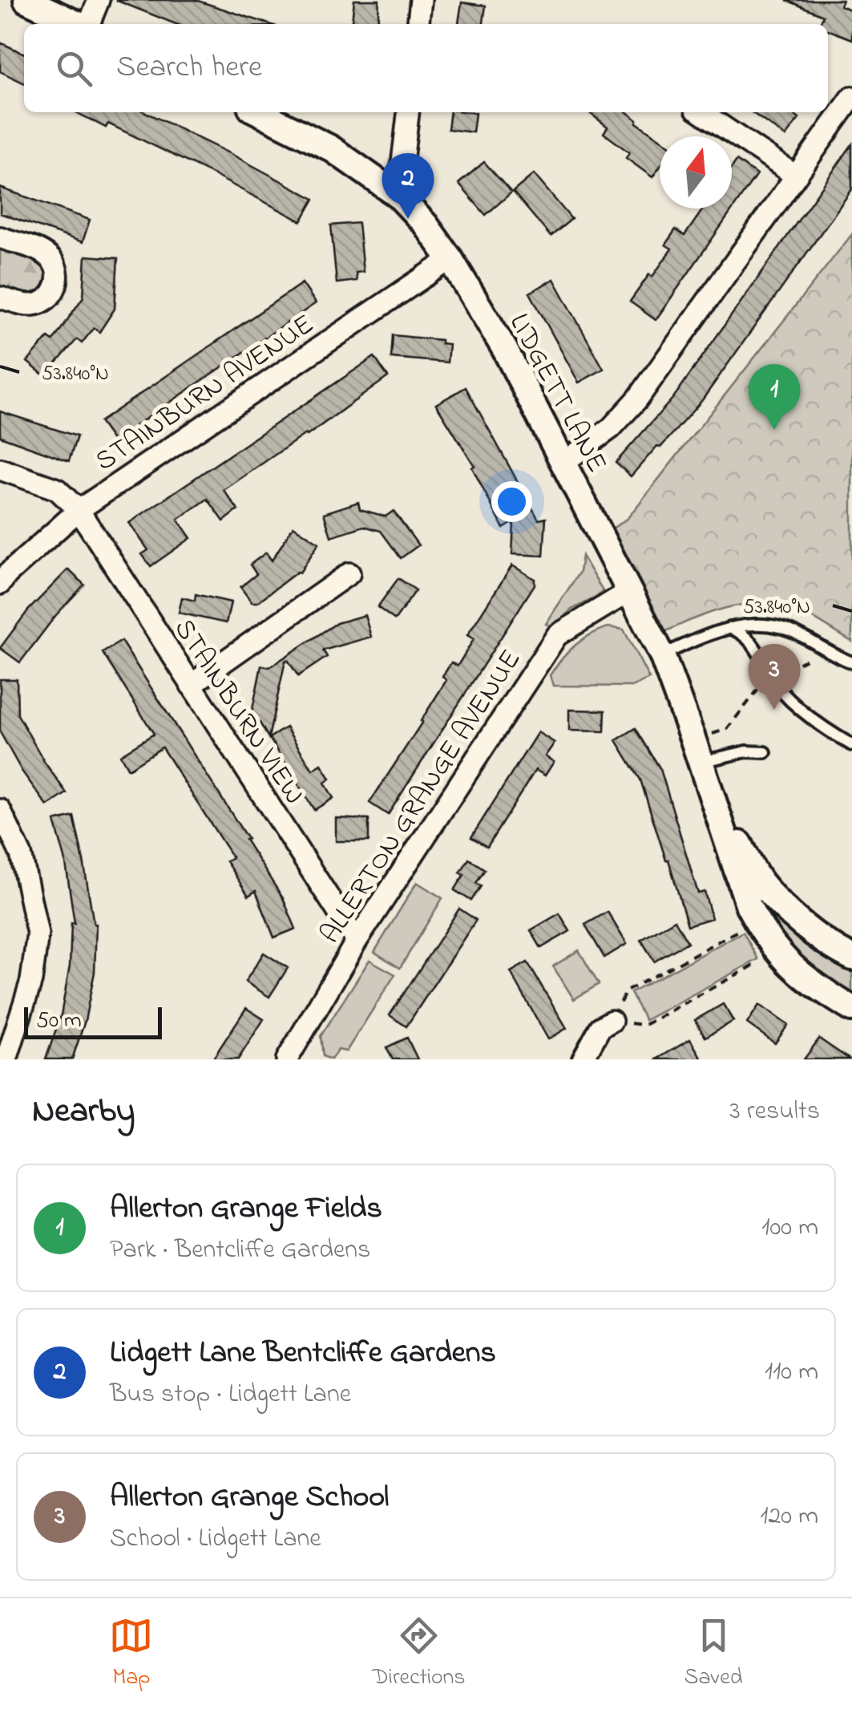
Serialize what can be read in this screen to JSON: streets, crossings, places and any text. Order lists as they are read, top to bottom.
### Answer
{
  "streets": {
    "street": [
      "STAINBURN AVENUE",
      "LIDGETT LANE",
      "STAINBURN VIEW",
      "ALLERTON GRANGE AVENUE"
    ]
  },
  "crossings": [
    ["STAINBURN AVENUE", "LIDGETT LANE"],
    ["STAINBURN AVENUE", "STAINBURN VIEW"],
    ["LIDGETT LANE", "ALLERTON GRANGE AVENUE"],
    ["STAINBURN VIEW", "ALLERTON GRANGE AVENUE"]
  ],
  "scale_bar": "50 m",
  "north": "top",
  "page": {
    "search": "Search here",
    "pins": ["2", "1", "3"],
    "scale": "50 m",
    "heading": ["Nearby", "3 results"],
    "list": [
      {
        "mark": "1",
        "name": "Allerton Grange Fields",
        "note": "Park · Bentcliffe Gardens",
        "value": "100 m"
      },
      {
        "mark": "2",
        "name": "Lidgett Lane Bentcliffe Gardens",
        "note": "Bus stop · Lidgett Lane",
        "value": "110 m"
      },
      {
        "mark": "3",
        "name": "Allerton Grange School",
        "note": "School · Lidgett Lane",
        "value": "120 m"
      }
    ],
    "nav": ["Map", "Directions", "Saved"]
  },
  "coordinates": ["53.840°N"]
}
